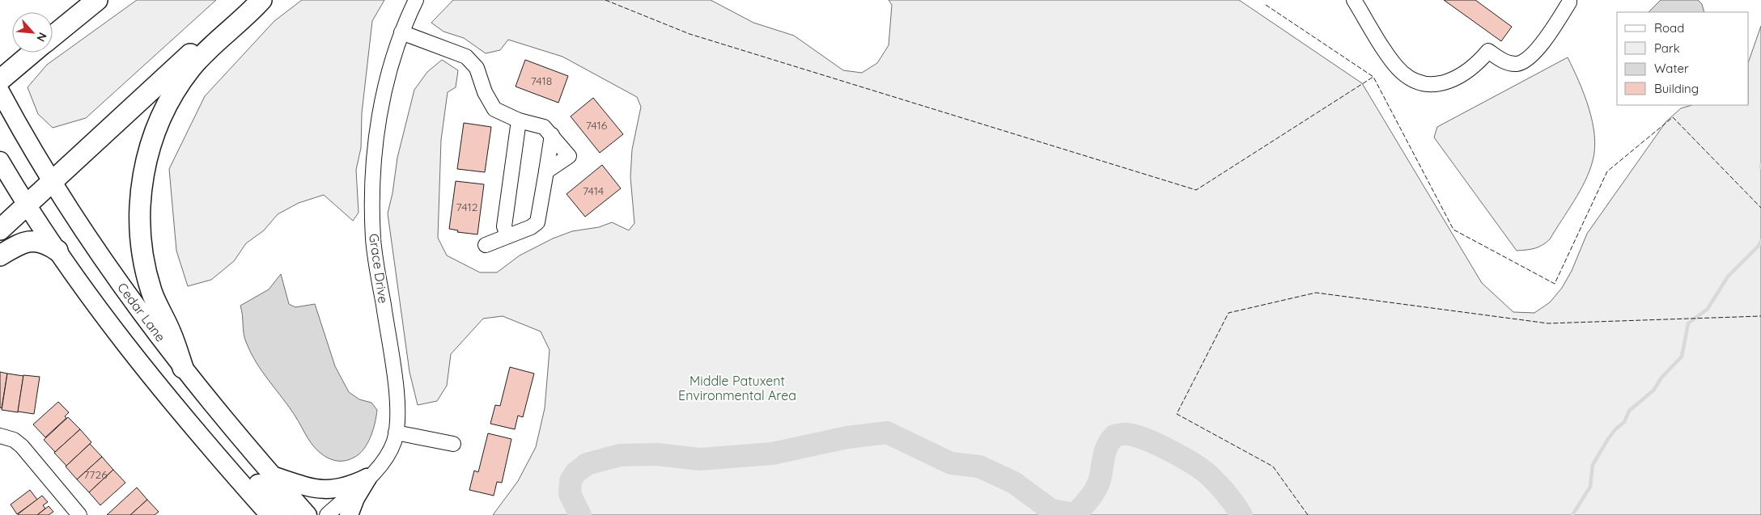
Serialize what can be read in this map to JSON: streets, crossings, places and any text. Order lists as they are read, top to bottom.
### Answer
{
  "streets": {
    "main road": ["Cedar Lane"],
    "street": ["Grace Drive"]
  },
  "parks": ["Middle Patuxent Environmental Area"],
  "house_numbers": [
    "7418",
    "7416",
    "7414",
    "7412",
    "7726"
  ],
  "legend": [
    "Road",
    "Park",
    "Water",
    "Building"
  ],
  "north": "bottom right"
}
